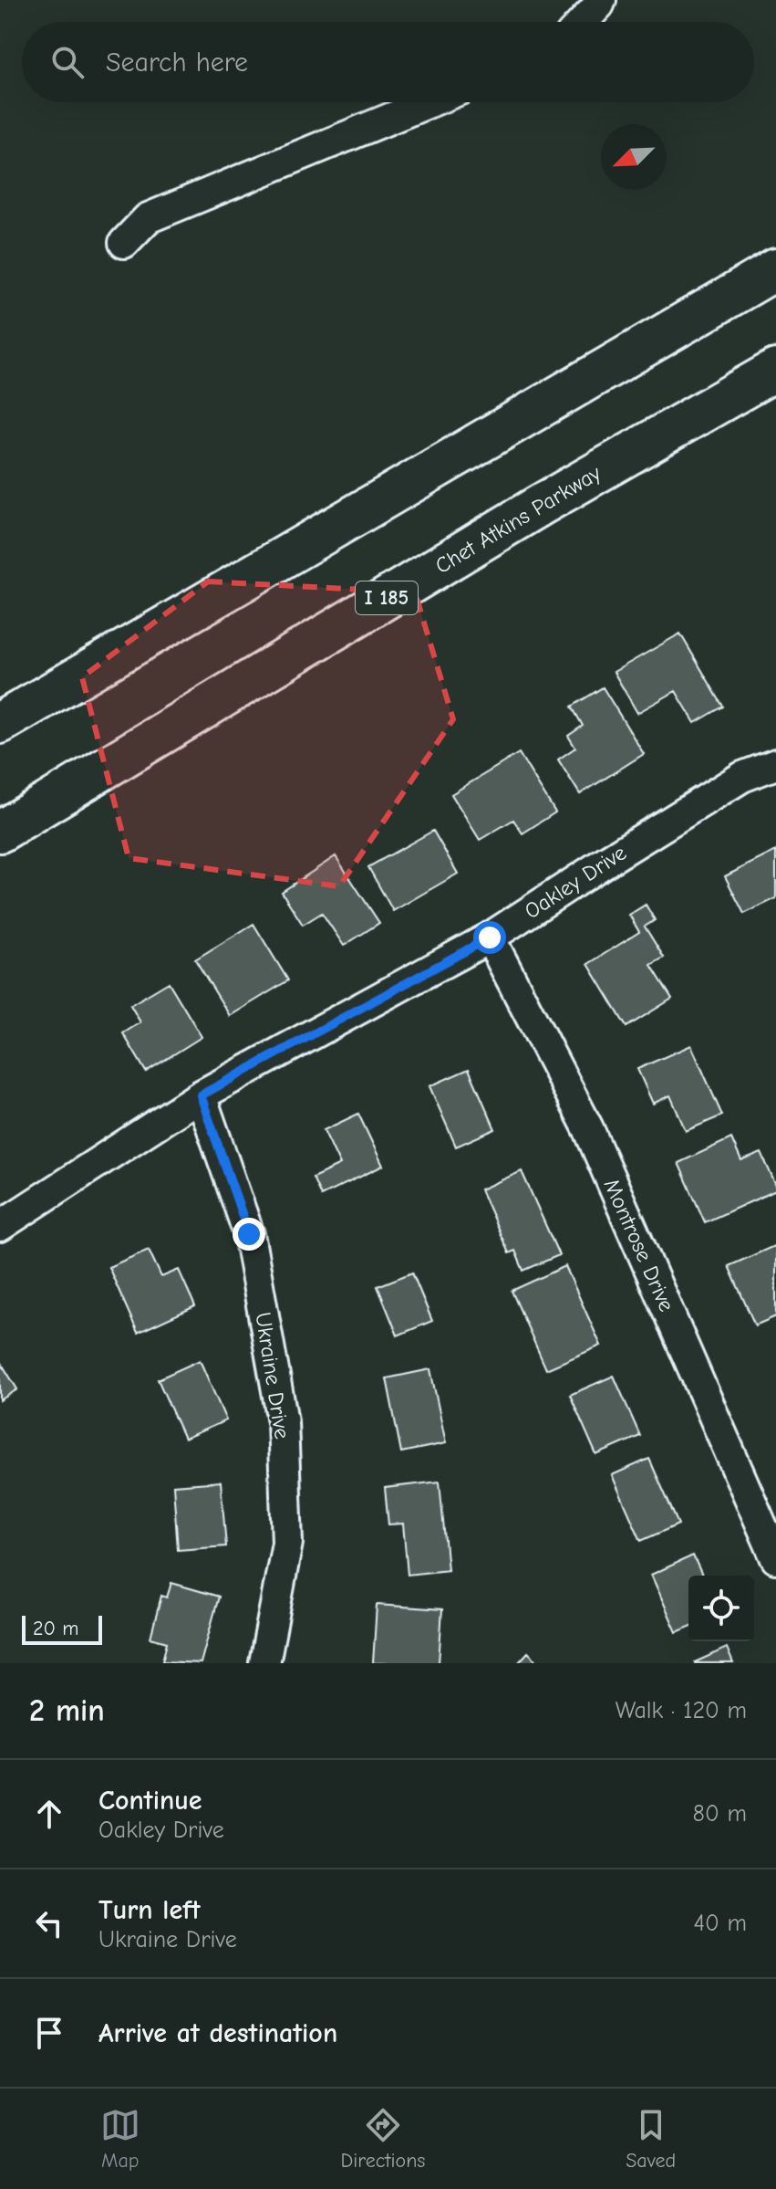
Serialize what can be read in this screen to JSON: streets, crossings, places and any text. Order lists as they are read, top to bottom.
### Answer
{
  "streets": {
    "highway": ["Chet Atkins Parkway", "I 185"],
    "street": ["Oakley Drive", "Montrose Drive", "Ukraine Drive"]
  },
  "crossings": [
    ["Oakley Drive", "Montrose Drive"],
    ["Oakley Drive", "Ukraine Drive"]
  ],
  "scale_bar": "20 m",
  "north": "bottom left",
  "page": {
    "search": "Search here",
    "scale": "20 m",
    "heading": ["2 min", "Walk · 120 m"],
    "list": [
      ["Continue", "Oakley Drive", "80 m"],
      ["Turn left", "Ukraine Drive", "40 m"],
      "Arrive at destination"
    ],
    "nav": ["Map", "Directions", "Saved"]
  }
}
